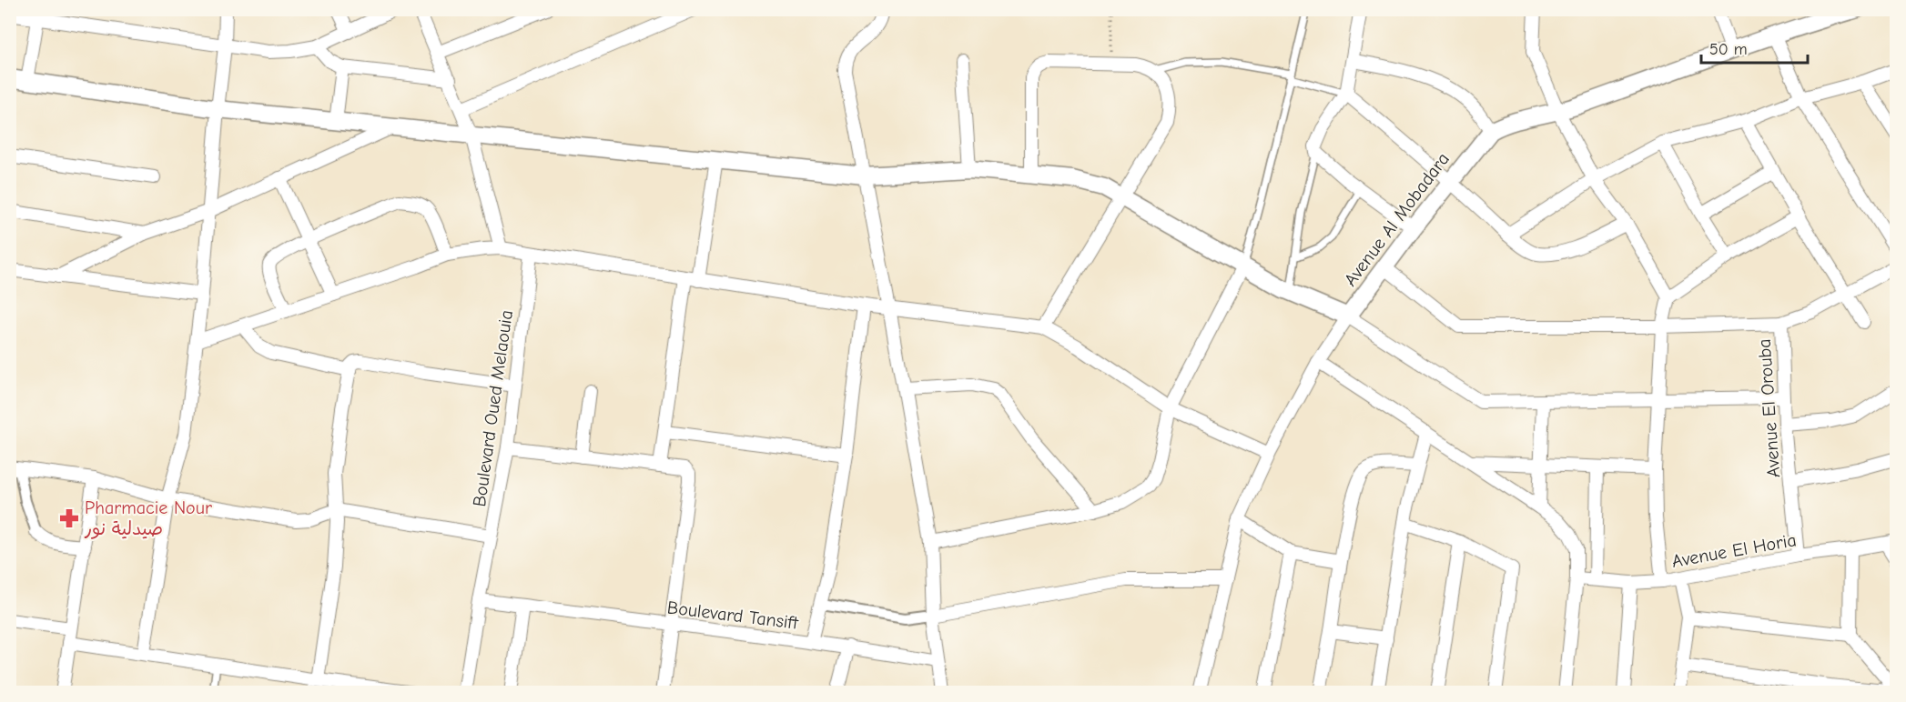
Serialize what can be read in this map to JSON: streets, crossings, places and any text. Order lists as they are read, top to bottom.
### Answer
{
  "streets": {
    "street": [
      "Avenue Al Mobadara",
      "Boulevard Oued Melaouia",
      "Avenue El Orouba",
      "Avenue El Horia",
      "Boulevard Tansift"
    ]
  },
  "crossings": [
    ["Boulevard Oued Melaouia", "Boulevard Tansift"],
    ["Avenue El Orouba", "Avenue El Horia"]
  ],
  "places": {
    "pharmacy": ["Pharmacie Nour صيدلية نور"]
  },
  "scale_bar": "50 m"
}
